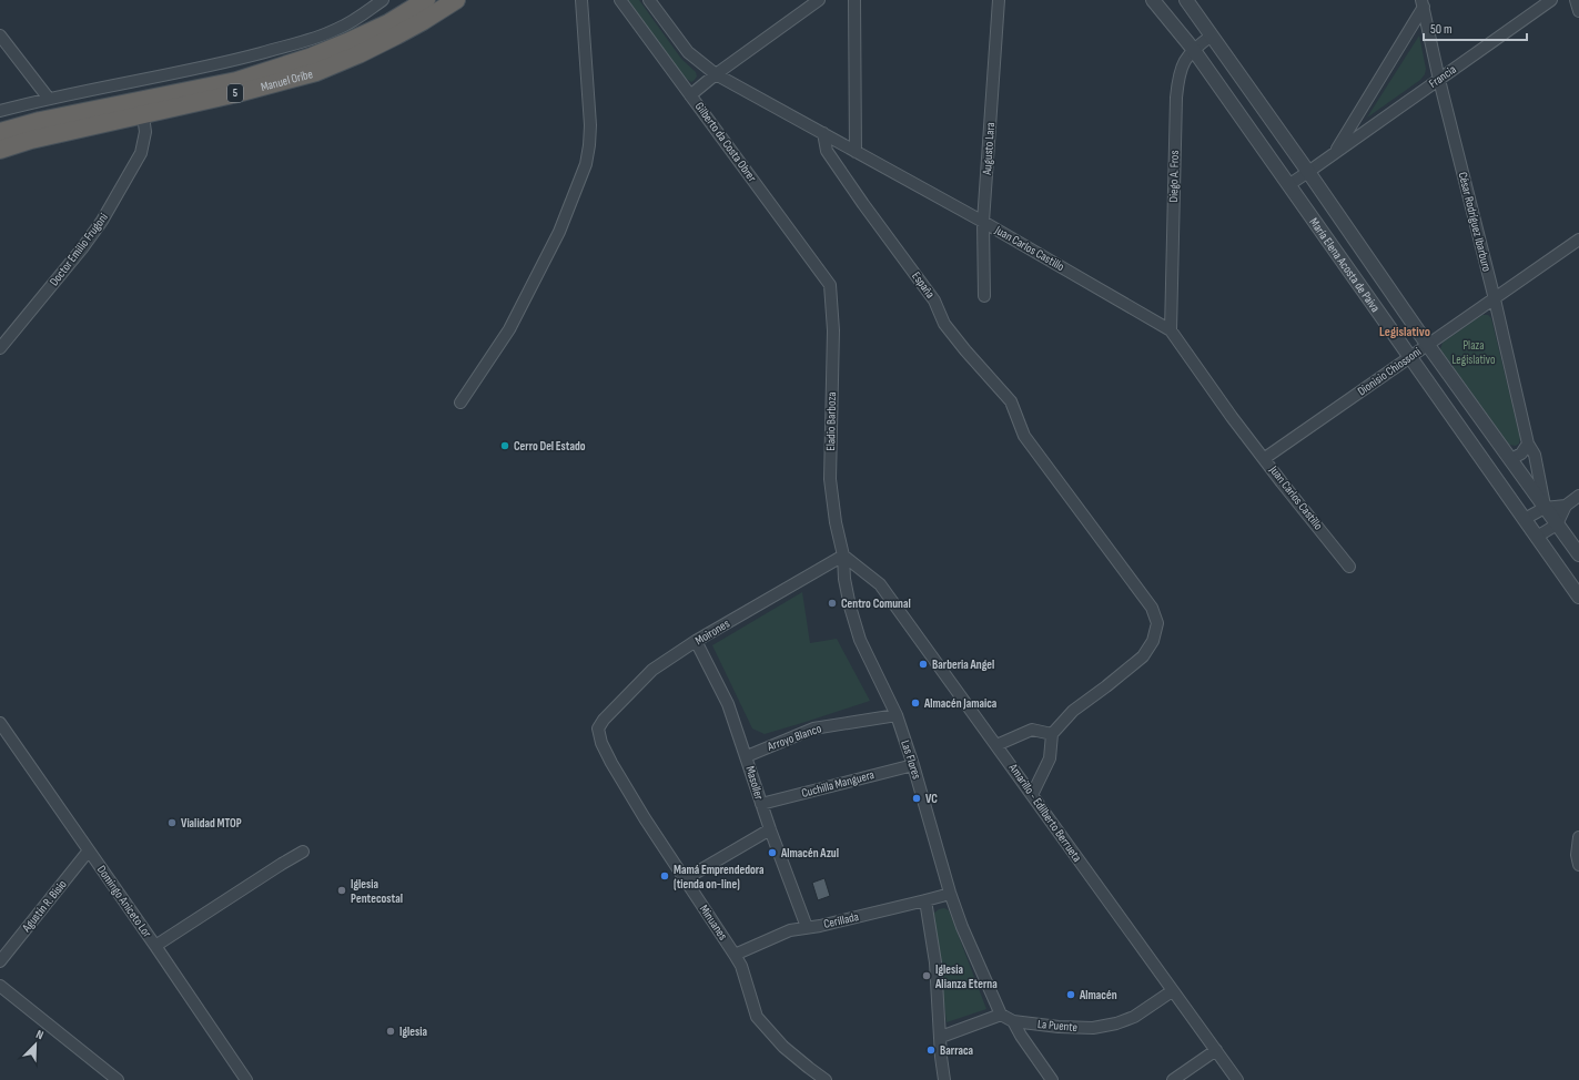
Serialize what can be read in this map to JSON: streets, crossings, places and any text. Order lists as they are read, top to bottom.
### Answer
{
  "streets": {
    "highway": ["Manuel Oribe", "5"],
    "street": [
      "Francia",
      "Gilberto da Costa Obrer",
      "Augusto Lara",
      "Diego A. Fros",
      "César Rodríguez Ibarburo",
      "Juan Carlos Castillo",
      "Doctor Emilio Frugoni",
      "María Elena Acosta de Paiva",
      "España",
      "Dionisio Chiossoni",
      "Eladio Barboza",
      "Moirones",
      "Arroyo Blanco",
      "Las Flores",
      "Masoller",
      "Cuchilla Manguera",
      "Amarillo - Edilberto Berrueta",
      "Domingo Aniceto Lor",
      "Agustín R. Bisio",
      "Cerillada",
      "Minuanes",
      "La Puente"
    ]
  },
  "crossings": [
    ["Francia", "César Rodríguez Ibarburo"],
    ["Francia", "María Elena Acosta de Paiva"],
    ["Manuel Oribe", "Doctor Emilio Frugoni"],
    ["Gilberto da Costa Obrer", "Eladio Barboza"],
    ["Augusto Lara", "Juan Carlos Castillo"],
    ["Diego A. Fros", "Juan Carlos Castillo"],
    ["Diego A. Fros", "María Elena Acosta de Paiva"],
    ["César Rodríguez Ibarburo", "María Elena Acosta de Paiva"],
    ["César Rodríguez Ibarburo", "Dionisio Chiossoni"],
    ["Juan Carlos Castillo", "España"],
    ["Juan Carlos Castillo", "Dionisio Chiossoni"],
    ["María Elena Acosta de Paiva", "Dionisio Chiossoni"],
    ["Eladio Barboza", "Moirones"],
    ["Eladio Barboza", "Las Flores"],
    ["Eladio Barboza", "Amarillo - Edilberto Berrueta"],
    ["Moirones", "Las Flores"],
    ["Moirones", "Masoller"],
    ["Moirones", "Amarillo - Edilberto Berrueta"],
    ["Moirones", "Minuanes"],
    ["Arroyo Blanco", "Las Flores"],
    ["Arroyo Blanco", "Masoller"],
    ["Las Flores", "Cuchilla Manguera"],
    ["Las Flores", "Amarillo - Edilberto Berrueta"],
    ["Las Flores", "Cerillada"],
    ["Las Flores", "La Puente"],
    ["Masoller", "Cuchilla Manguera"],
    ["Masoller", "Cerillada"],
    ["Amarillo - Edilberto Berrueta", "La Puente"],
    ["Domingo Aniceto Lor", "Agustín R. Bisio"],
    ["Cerillada", "Minuanes"]
  ],
  "districts": ["Legislativo"],
  "parks": ["Plaza Legislativo"],
  "places": [
    "Cerro Del Estado",
    "Centro Comunal",
    "Barberia Angel",
    "Almacén Jamaica",
    "VC",
    "Vialidad MTOP",
    "Almacén Azul",
    "Mamá Emprendedora (tienda on-line)",
    "Iglesia Pentecostal",
    "Iglesia Alianza Eterna",
    "Almacén",
    "Iglesia",
    "Barraca"
  ],
  "scale_bar": "50 m",
  "north": "top right"
}
